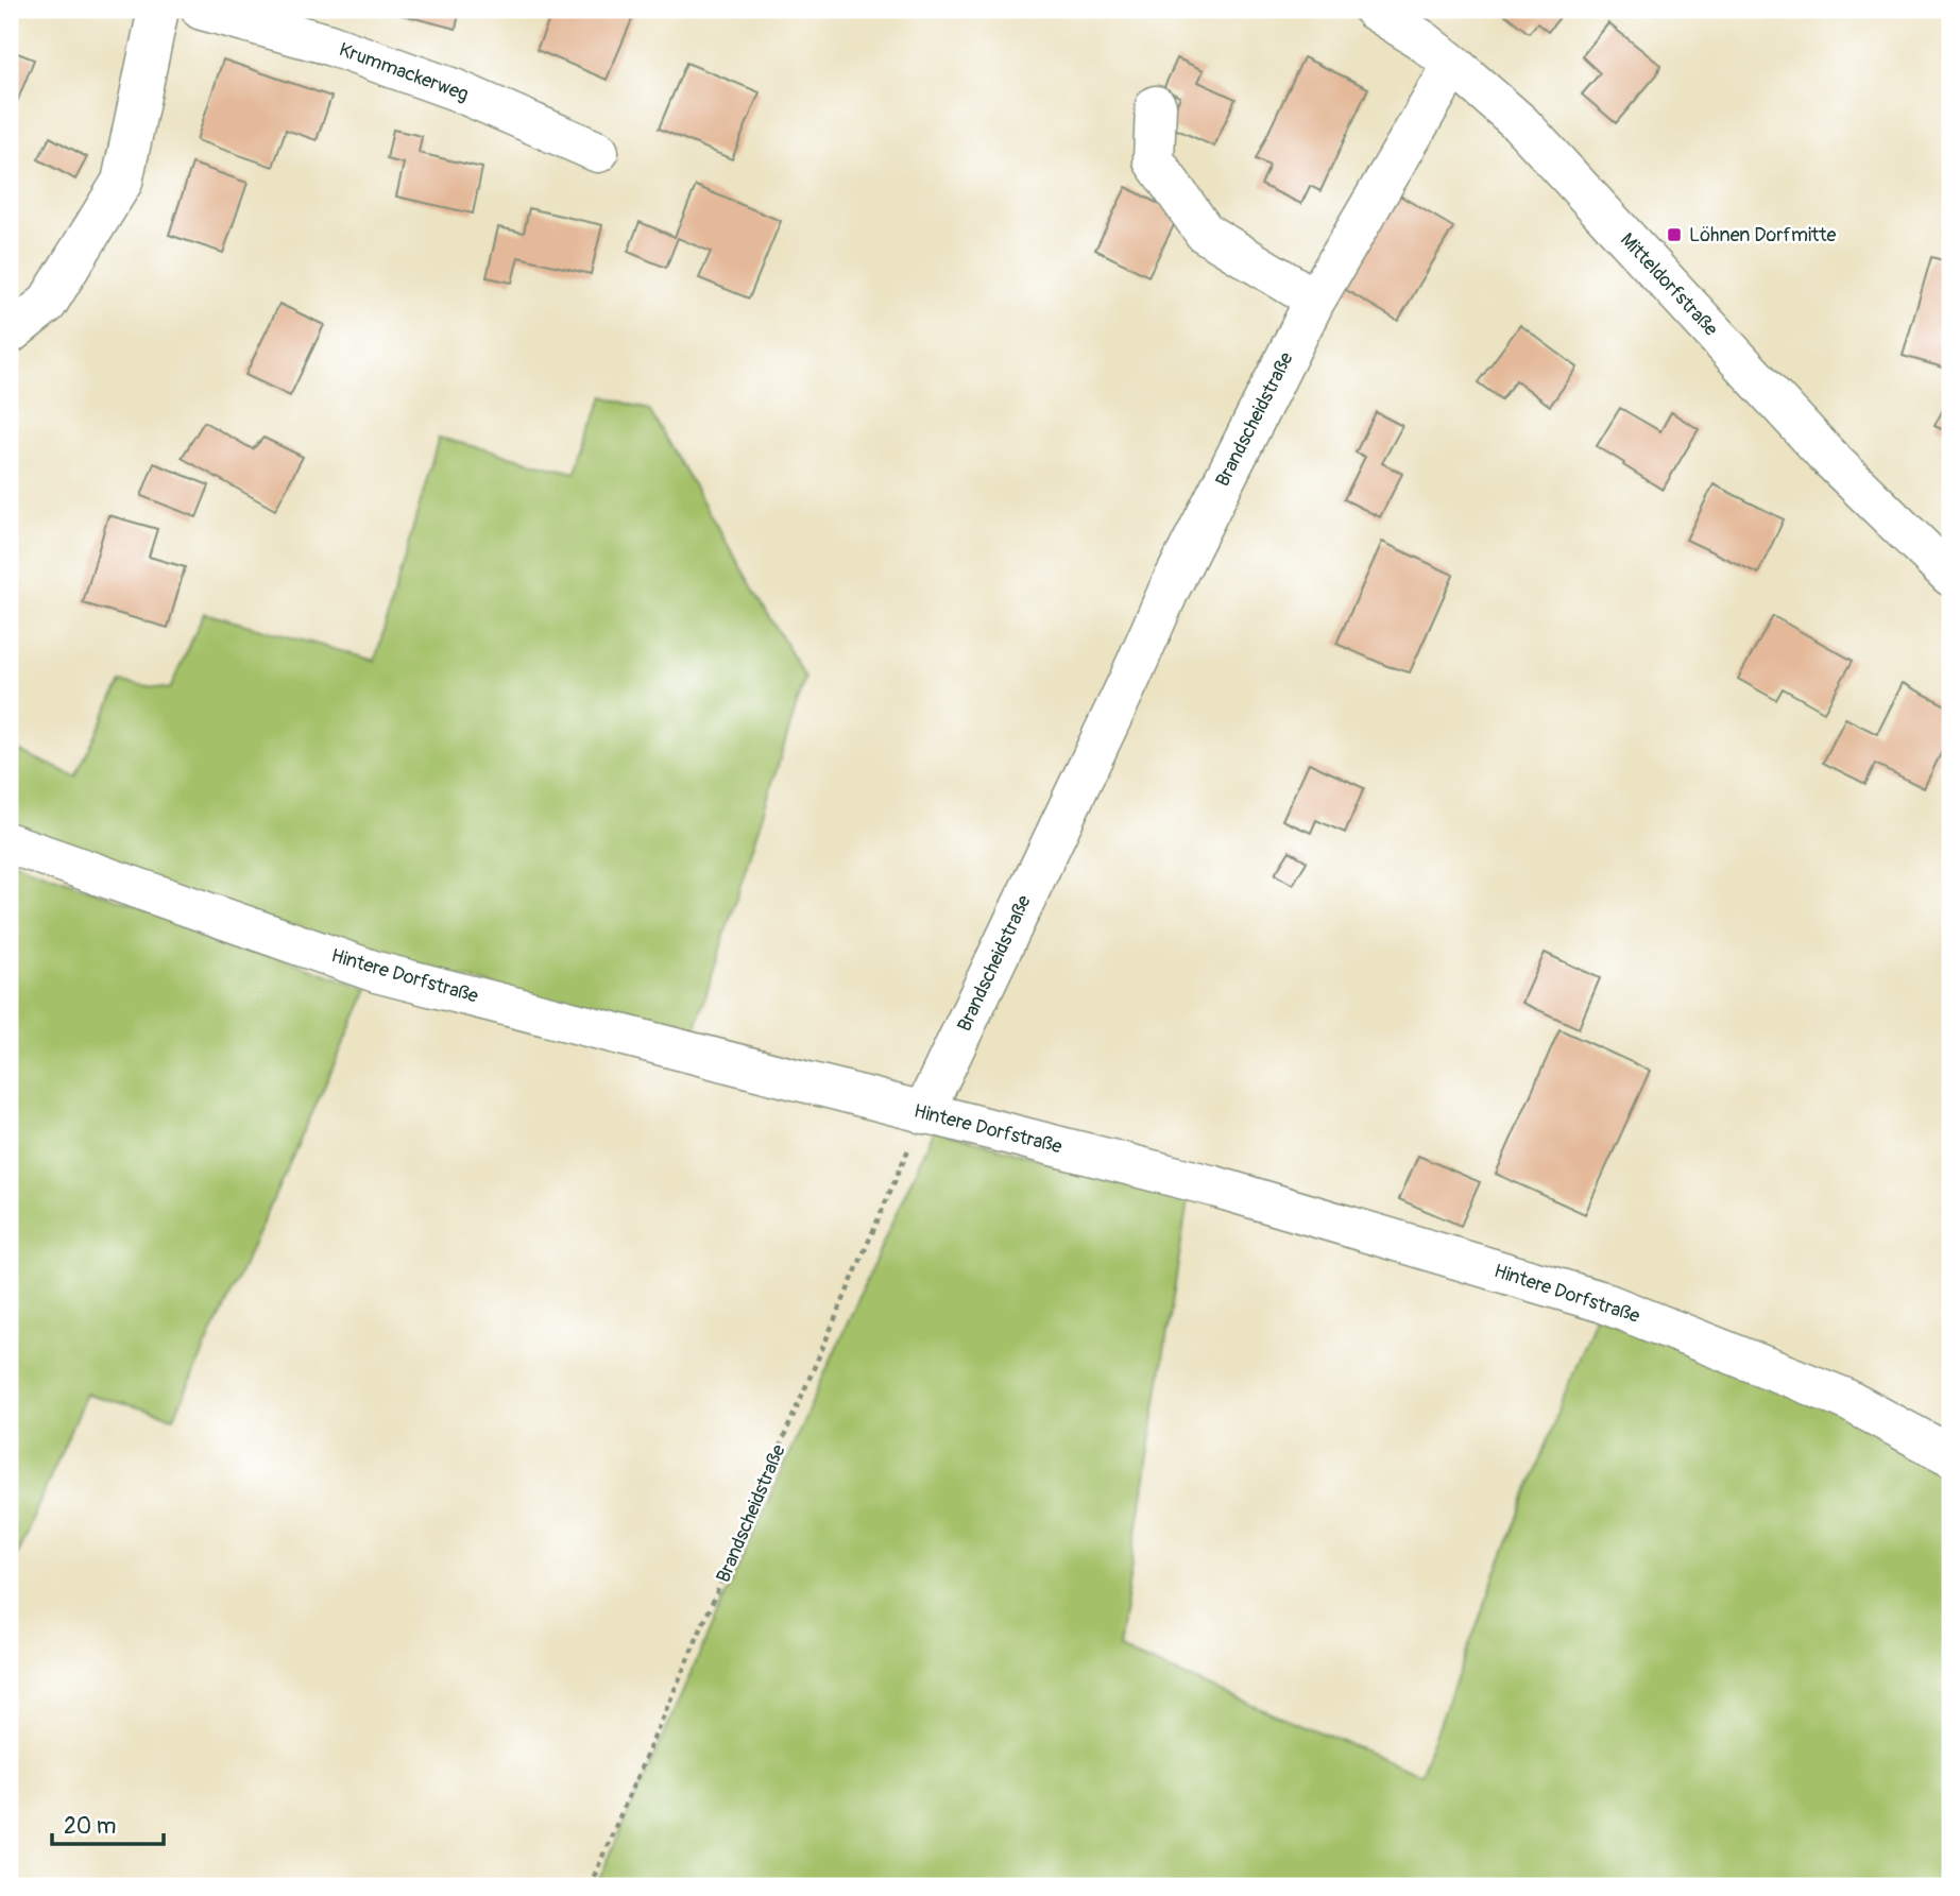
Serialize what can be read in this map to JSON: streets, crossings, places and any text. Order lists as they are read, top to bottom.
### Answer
{
  "streets": {
    "street": [
      "Krummackerweg",
      "Mitteldorfstraße",
      "Brandscheidstraße",
      "Hintere Dorfstraße"
    ]
  },
  "crossings": [
    ["Mitteldorfstraße", "Brandscheidstraße"],
    ["Brandscheidstraße", "Hintere Dorfstraße"]
  ],
  "places": {
    "transit": ["Löhnen Dorfmitte"]
  },
  "scale_bar": "20 m"
}
